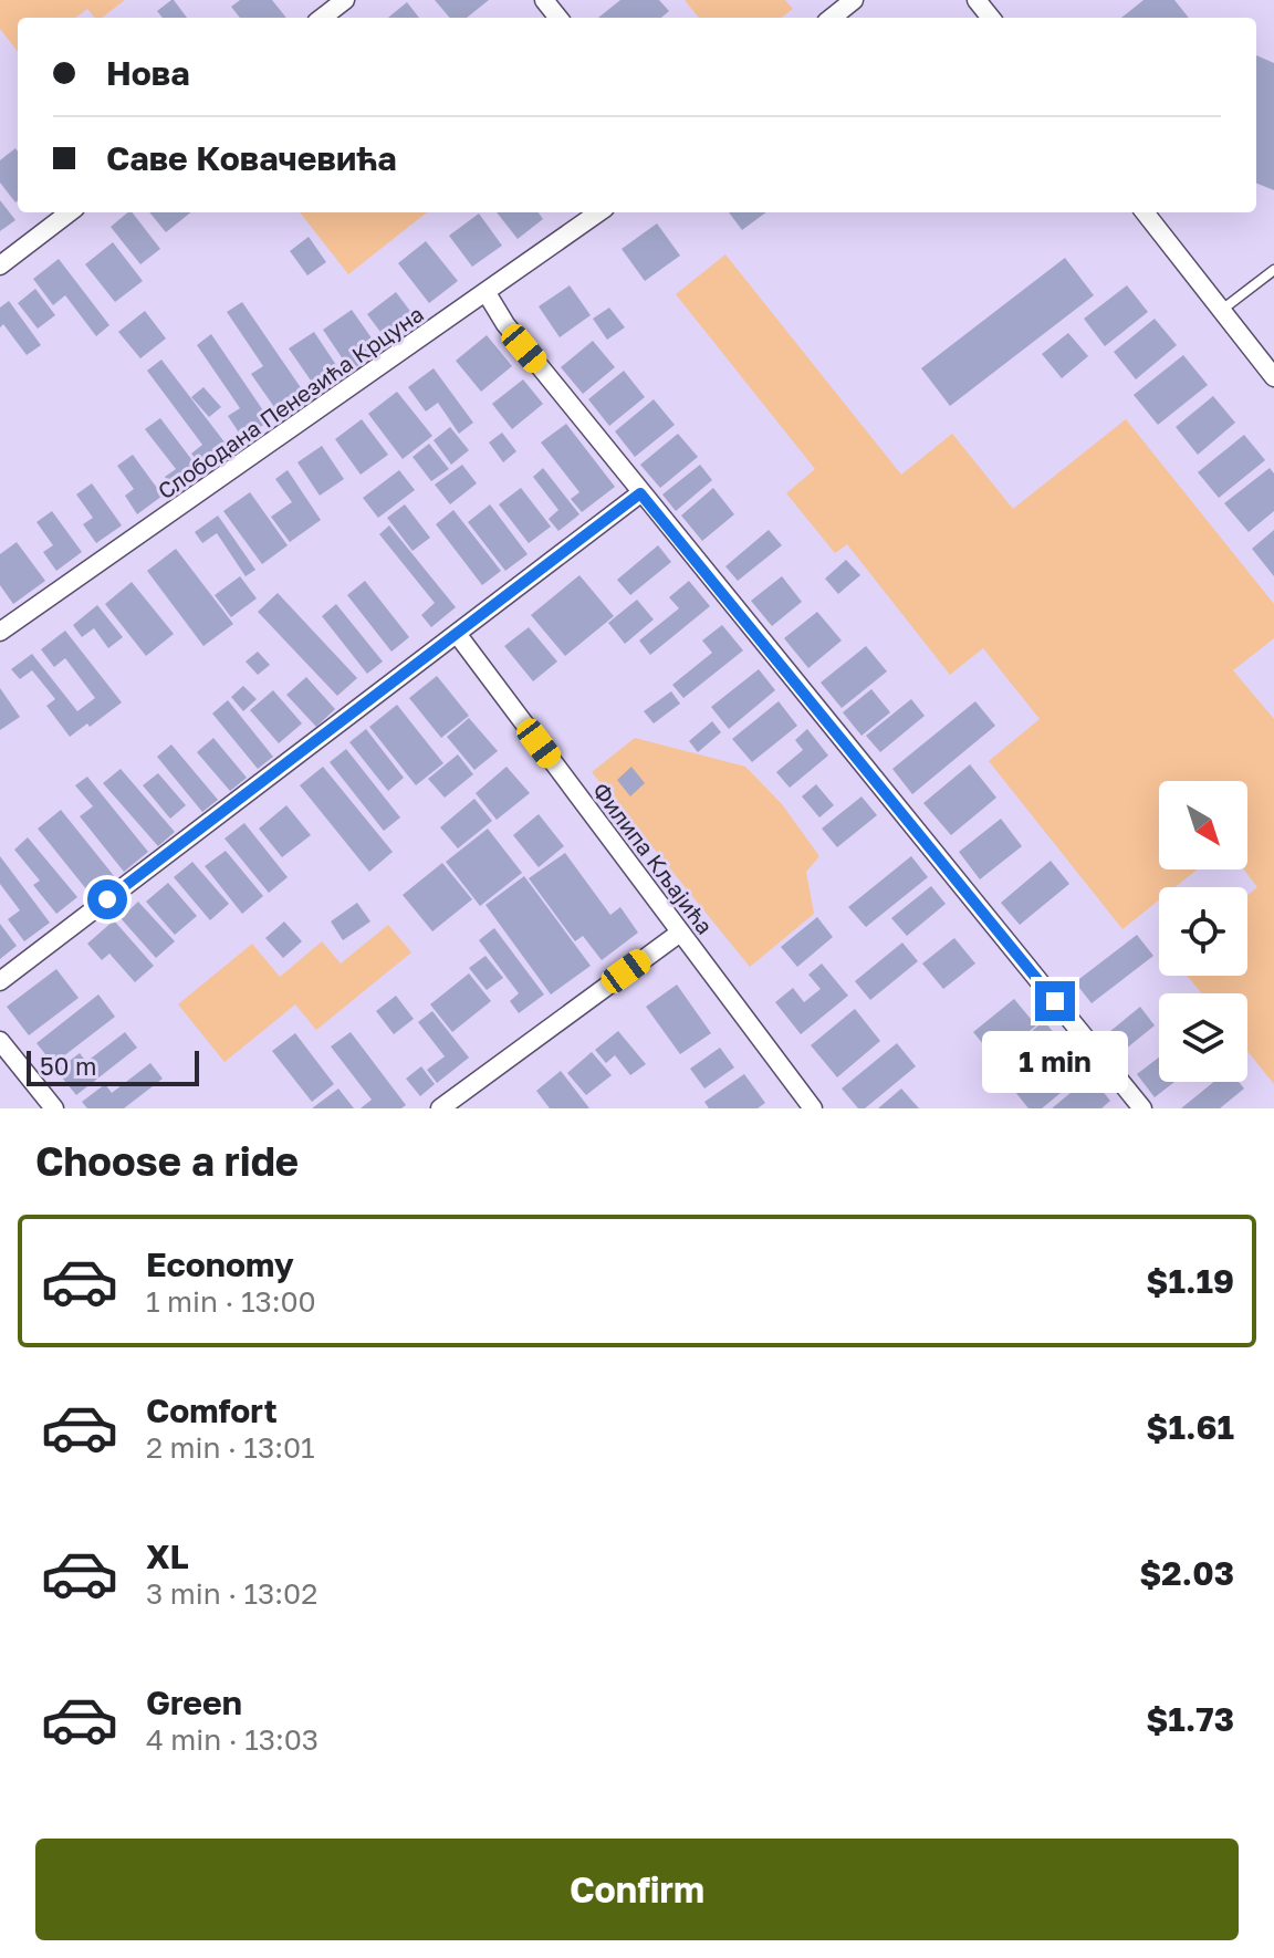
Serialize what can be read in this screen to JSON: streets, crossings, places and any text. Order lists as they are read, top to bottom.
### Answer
{
  "streets": {
    "street": ["Слободана Пенезића Крцуна", "Филипа Кљајића"]
  },
  "scale_bar": "50 m",
  "north": "bottom right",
  "page": {
    "banner": ["Нова", "Саве Ковачевића"],
    "bubble": "1 min",
    "scale": "50 m",
    "heading": "Choose a ride",
    "list": [
      {
        "name": "Economy",
        "note": "1 min · 13:00",
        "value": "$1.19"
      },
      {
        "name": "Comfort",
        "note": "2 min · 13:01",
        "value": "$1.61"
      },
      {
        "name": "XL",
        "note": "3 min · 13:02",
        "value": "$2.03"
      },
      {
        "name": "Green",
        "note": "4 min · 13:03",
        "value": "$1.73"
      }
    ],
    "buttons": "Confirm"
  }
}
